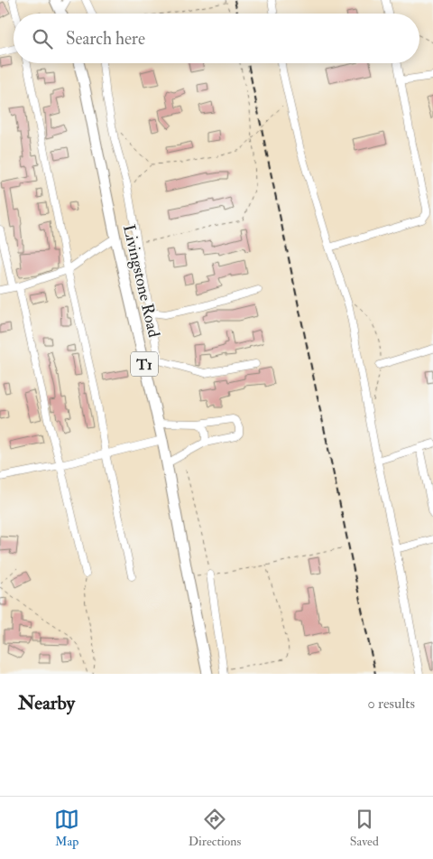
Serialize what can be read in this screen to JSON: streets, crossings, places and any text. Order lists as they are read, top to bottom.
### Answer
{
  "streets": {
    "highway": ["Livingstone Road", "T1"]
  },
  "page": {
    "search": "Search here",
    "heading": ["Nearby", "0 results"],
    "nav": ["Map", "Directions", "Saved"]
  }
}
